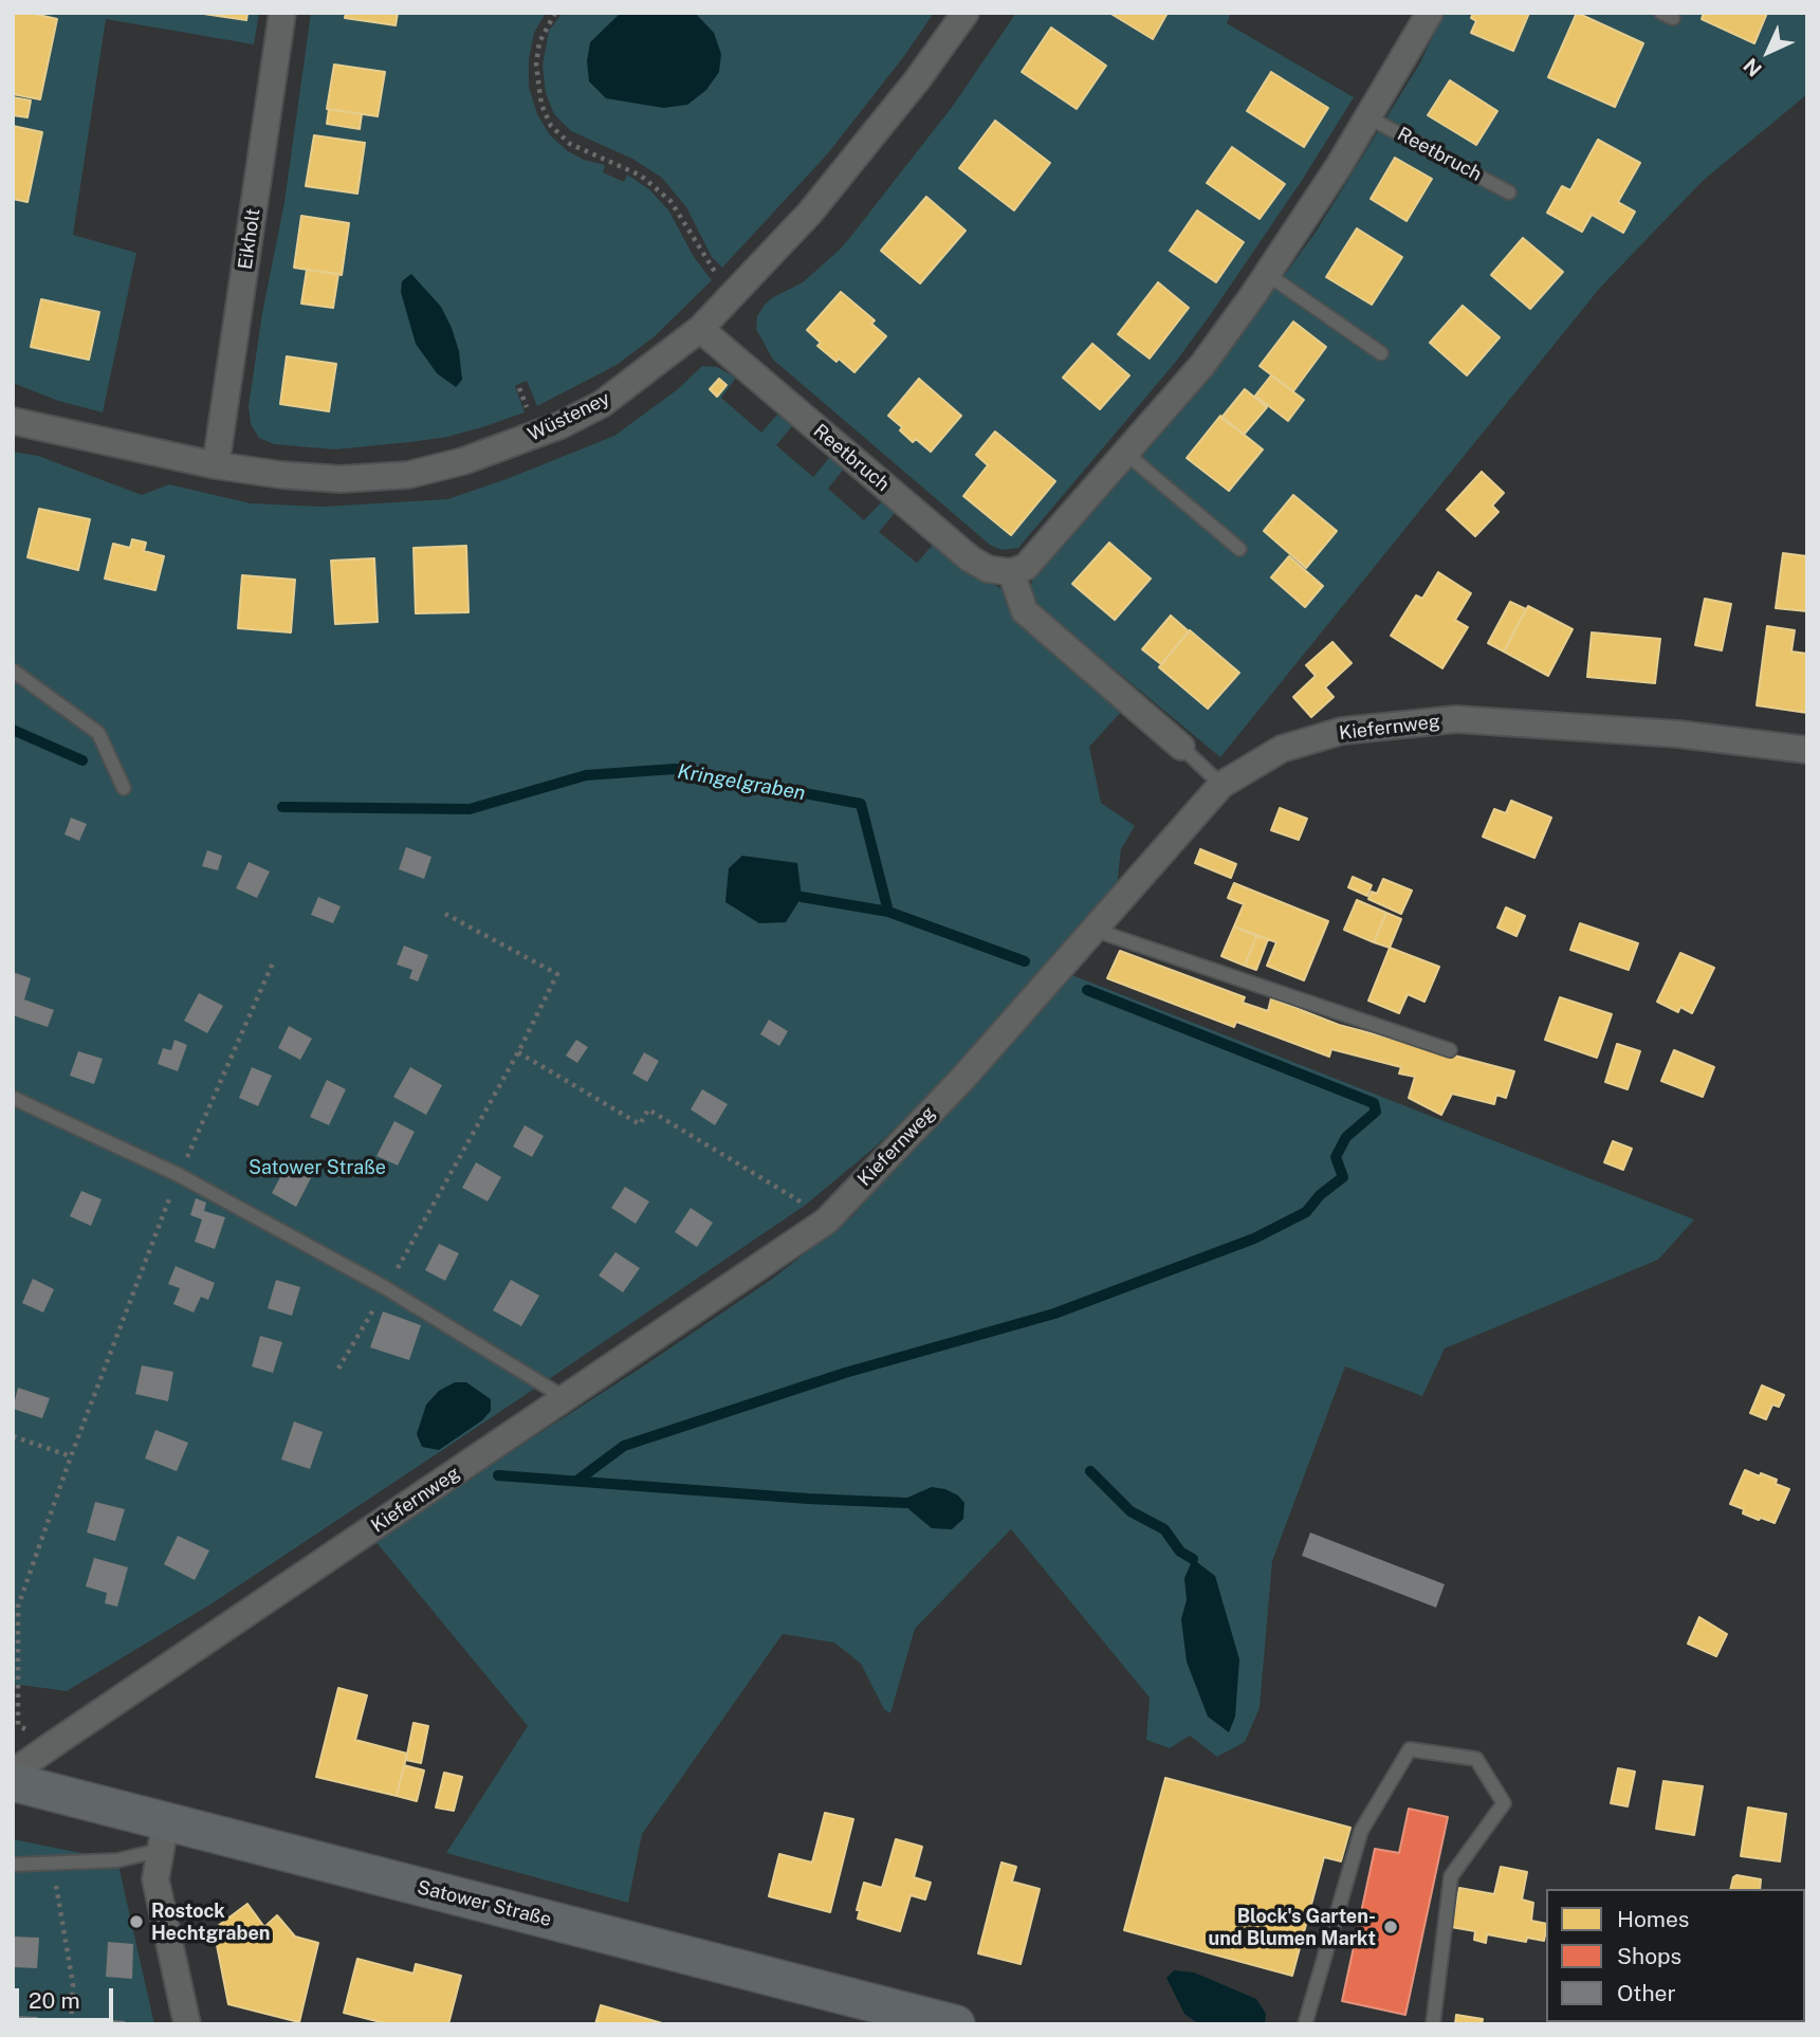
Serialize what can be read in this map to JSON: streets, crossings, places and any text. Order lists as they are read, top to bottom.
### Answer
{
  "streets": {
    "main road": ["Satower Straße"],
    "street": [
      "Reetbruch",
      "Eikholt",
      "Wüsteney",
      "Kiefernweg"
    ]
  },
  "crossings": [
    ["Reetbruch", "Wüsteney"],
    ["Eikholt", "Wüsteney"]
  ],
  "water": ["Kringelgraben"],
  "parks": ["Satower Straße"],
  "places": ["Rostock Hechtgraben", "Block's Garten- und Blumen Markt"],
  "legend": ["Homes", "Shops", "Other"],
  "scale_bar": "20 m",
  "north": "bottom left"
}
